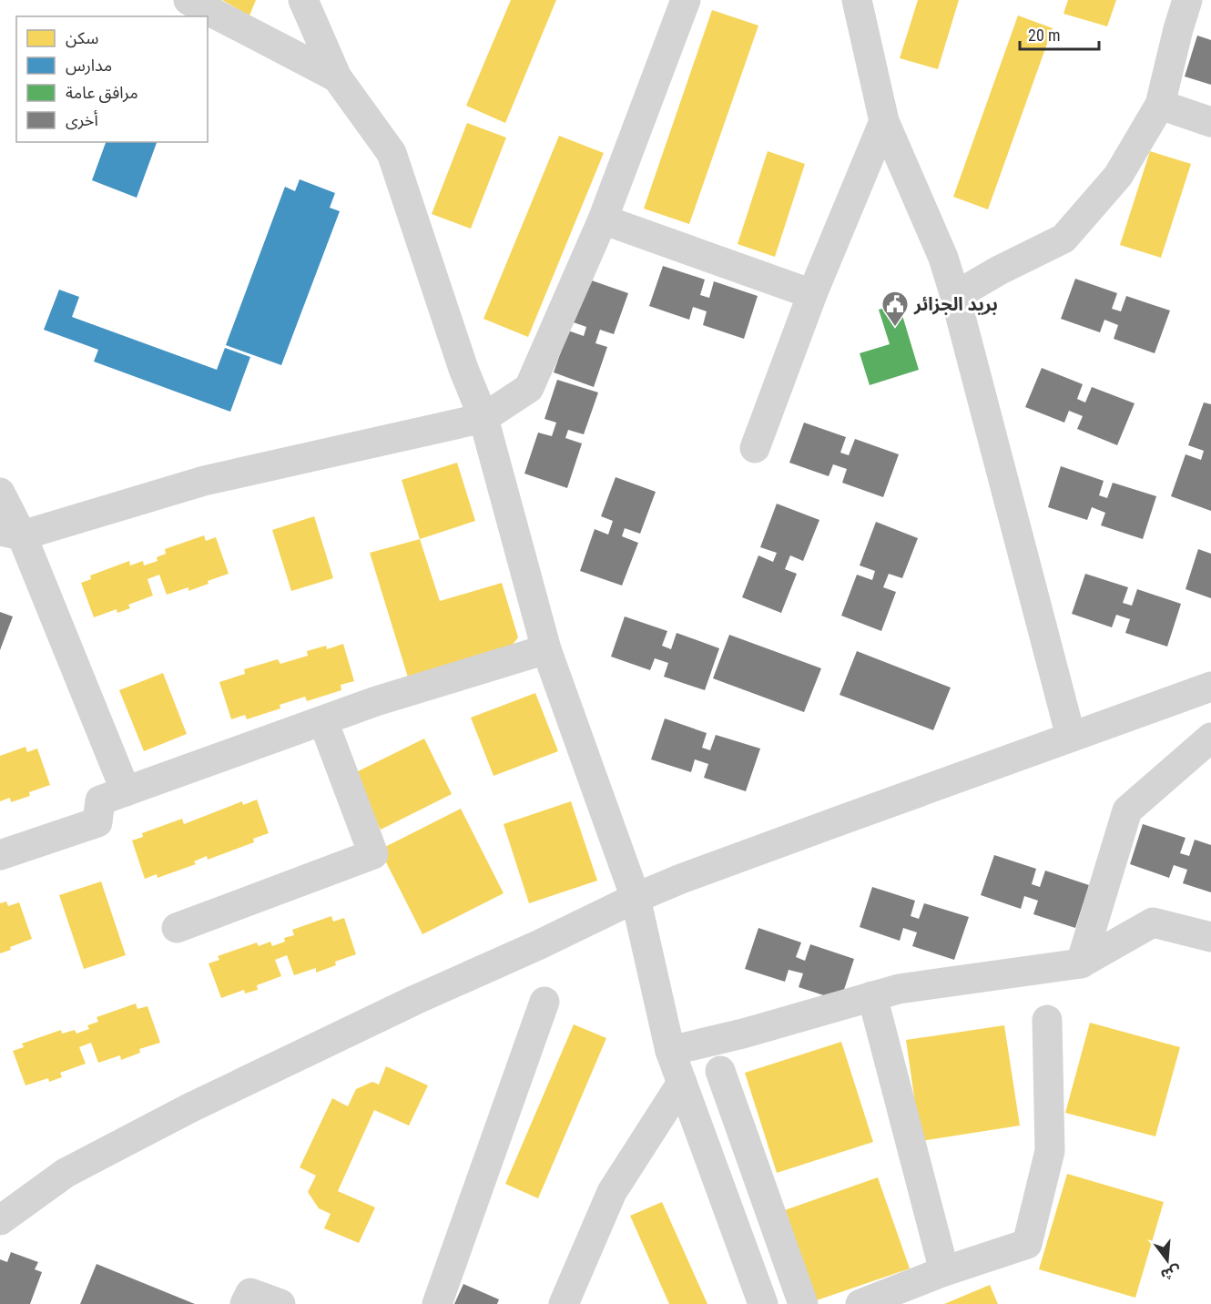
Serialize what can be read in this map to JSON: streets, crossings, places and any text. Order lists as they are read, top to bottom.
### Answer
{
  "places": {
    "public building": ["بريد الجزائر"]
  },
  "legend": [
    "سكن",
    "مدارس",
    "مرافق عامة",
    "أخرى"
  ],
  "scale_bar": "20 m",
  "north": "bottom"
}
